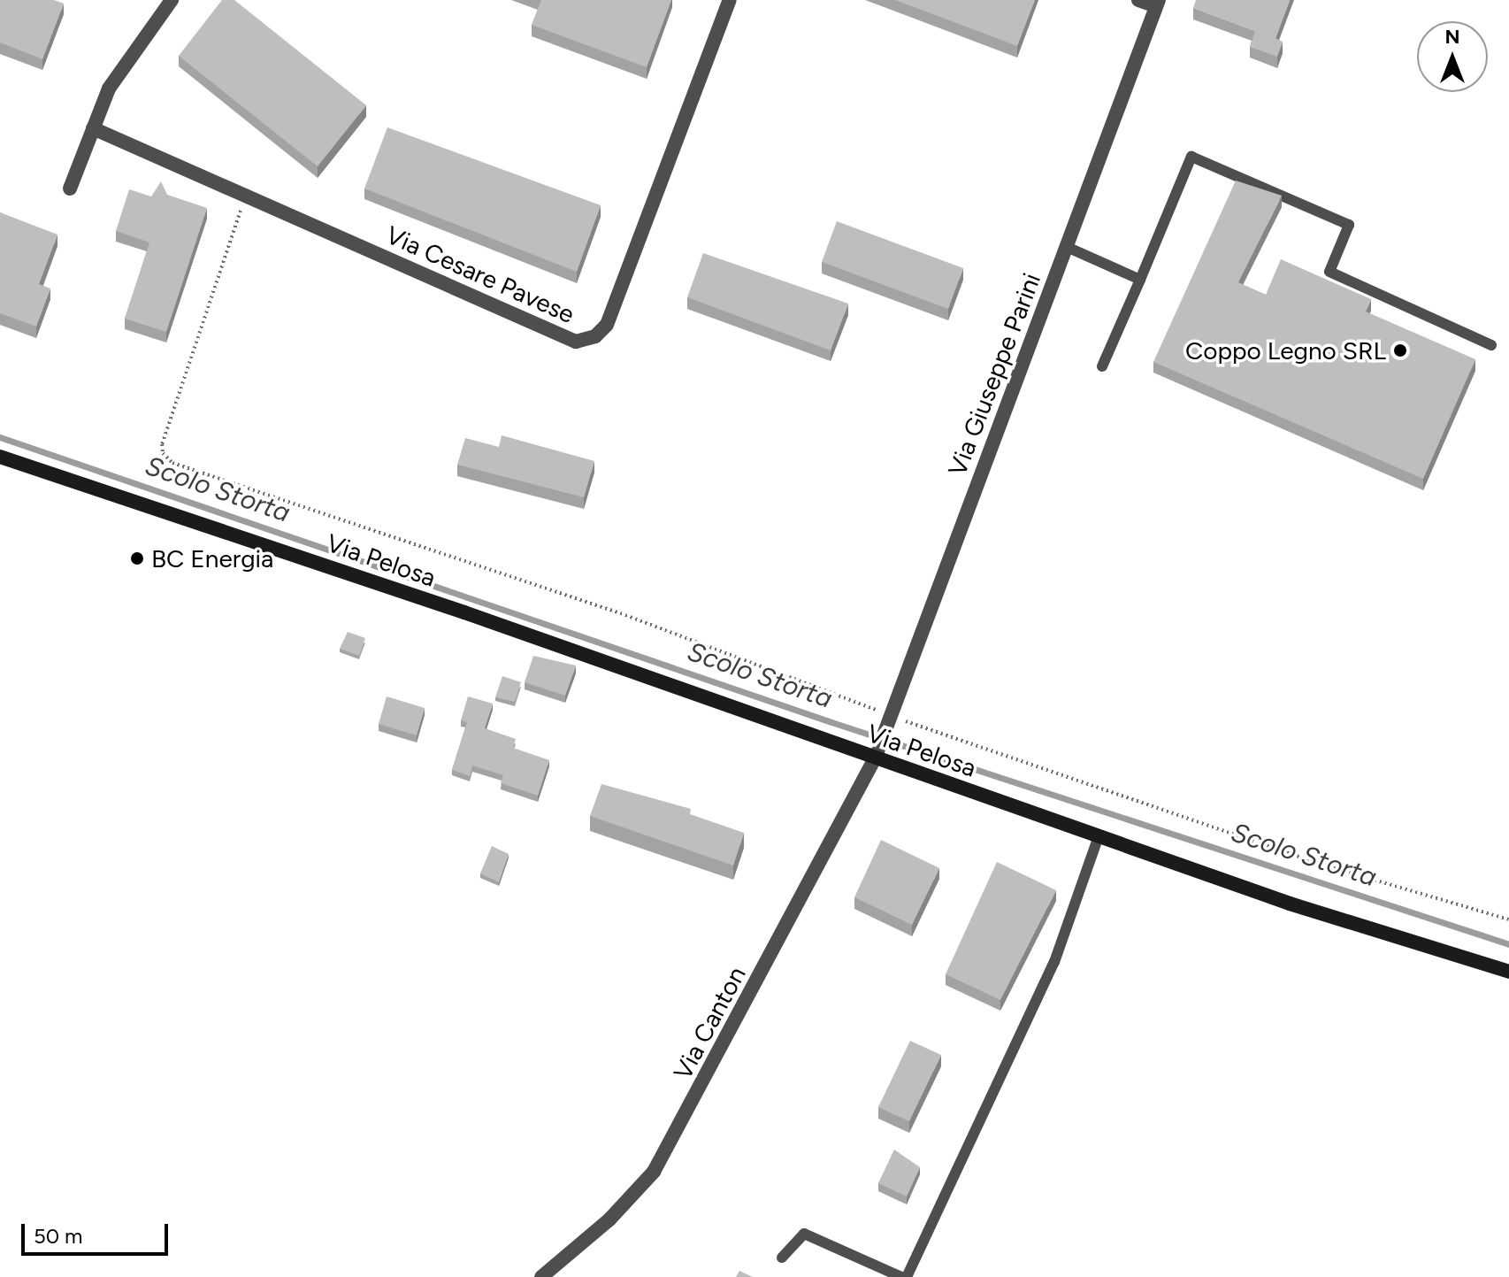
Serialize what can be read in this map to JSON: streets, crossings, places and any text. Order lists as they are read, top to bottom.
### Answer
{
  "streets": {
    "main road": ["Via Pelosa"],
    "street": ["Via Cesare Pavese", "Via Giuseppe Parini", "Via Canton"]
  },
  "crossings": [
    ["Via Giuseppe Parini", "Via Pelosa"],
    ["Via Giuseppe Parini", "Via Canton"],
    ["Via Pelosa", "Via Canton"]
  ],
  "water": ["Scolo Storta"],
  "places": ["Coppo Legno SRL", "BC Energia"],
  "scale_bar": "50 m",
  "north": "top"
}
